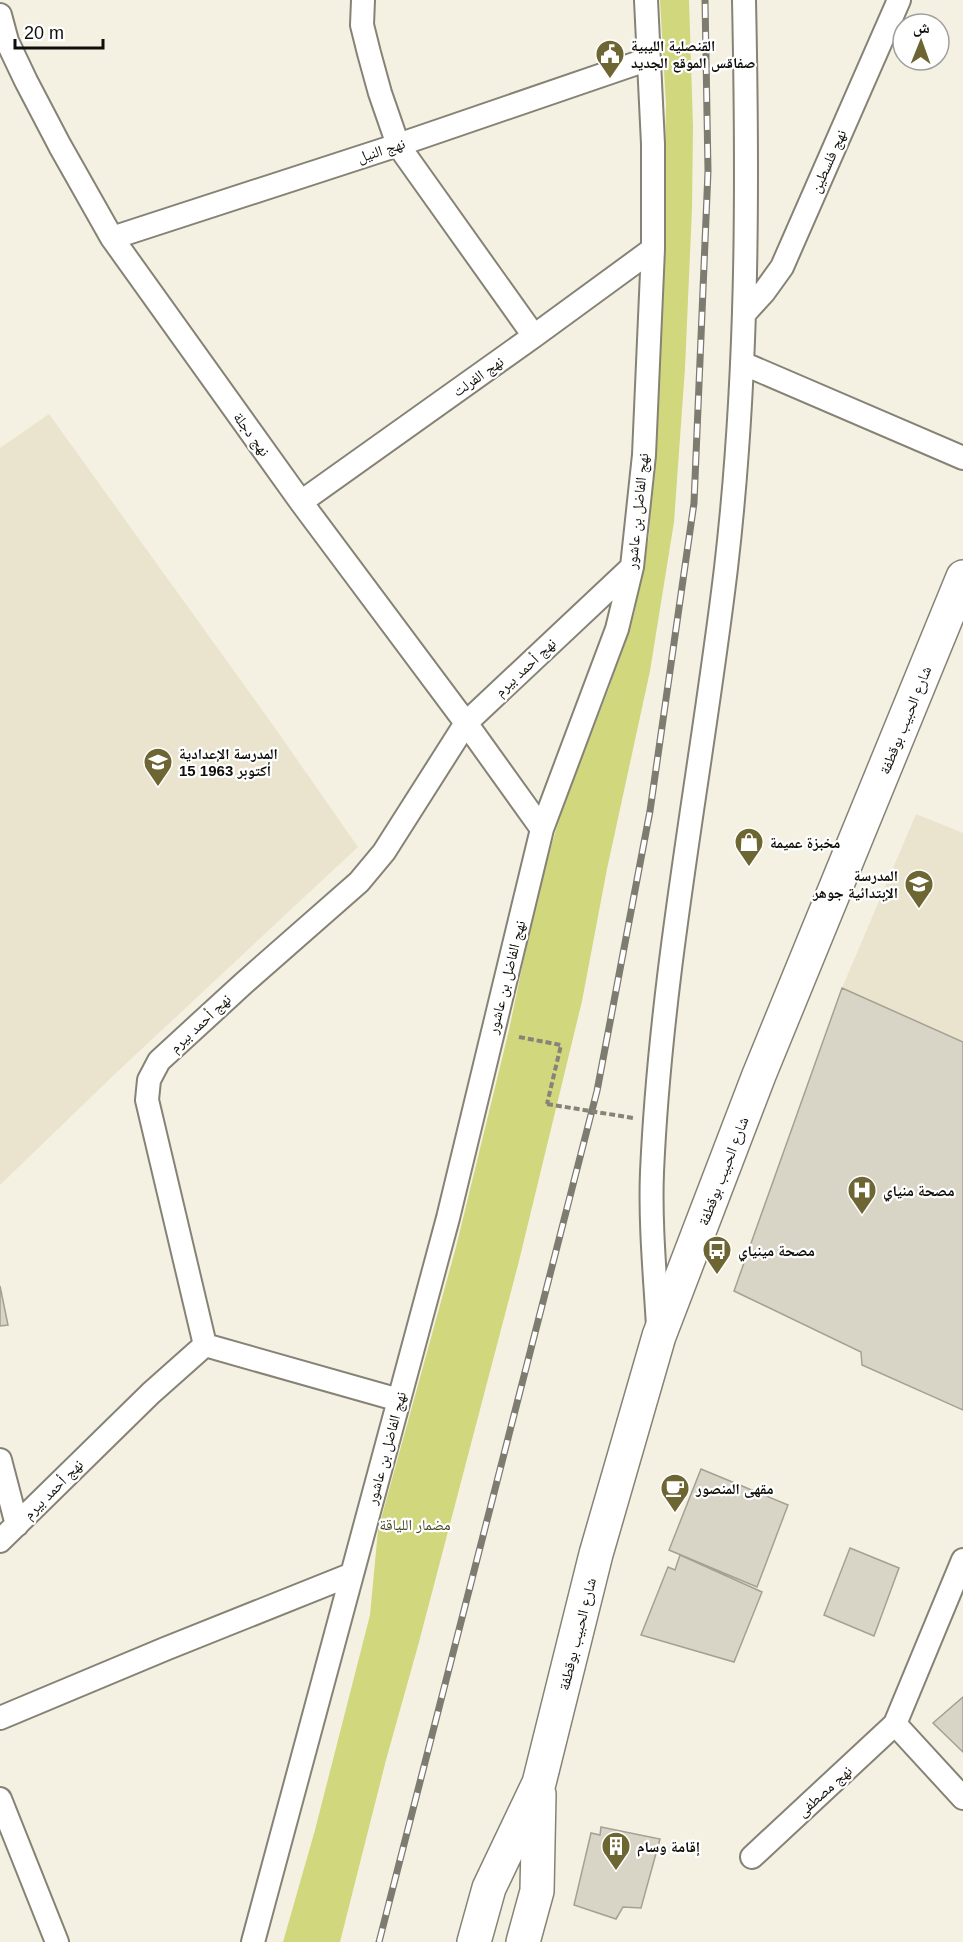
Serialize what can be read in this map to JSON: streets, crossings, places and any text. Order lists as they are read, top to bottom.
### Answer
{
  "streets": {
    "main road": ["شارع الحبيب بوقطفة"],
    "street": [
      "نهج النيل",
      "نهج فلسطين",
      "نهج الفرلت",
      "نهج دجلة",
      "نهج الفاضل بن عاشور",
      "نهج أحمد بيرم",
      "نهج مصطفى"
    ]
  },
  "crossings": [
    ["نهج النيل", "نهج دجلة"],
    ["نهج النيل", "نهج الفاضل بن عاشور"],
    ["نهج الفرلت", "نهج دجلة"],
    ["نهج الفرلت", "نهج الفاضل بن عاشور"],
    ["نهج دجلة", "نهج الفاضل بن عاشور"],
    ["نهج دجلة", "نهج أحمد بيرم"],
    ["نهج الفاضل بن عاشور", "نهج أحمد بيرم"]
  ],
  "parks": ["مضمار اللياقة"],
  "places": {
    "public building": ["القنصلية الليبية صفاقس الموقع الجديد"],
    "school or university": ["المدرسة الإعدادية 15 أكتوبر 1963", "المدرسة الإبتدائية جوهر"],
    "shop": ["مخبزة عميمة"],
    "hospital": ["مصحة منياي"],
    "bus stop": ["مصحة مينياي"],
    "cafe": ["مقهى المنصور"],
    "building": ["إقامة وسام"]
  },
  "scale_bar": "20 m",
  "north": "top"
}
